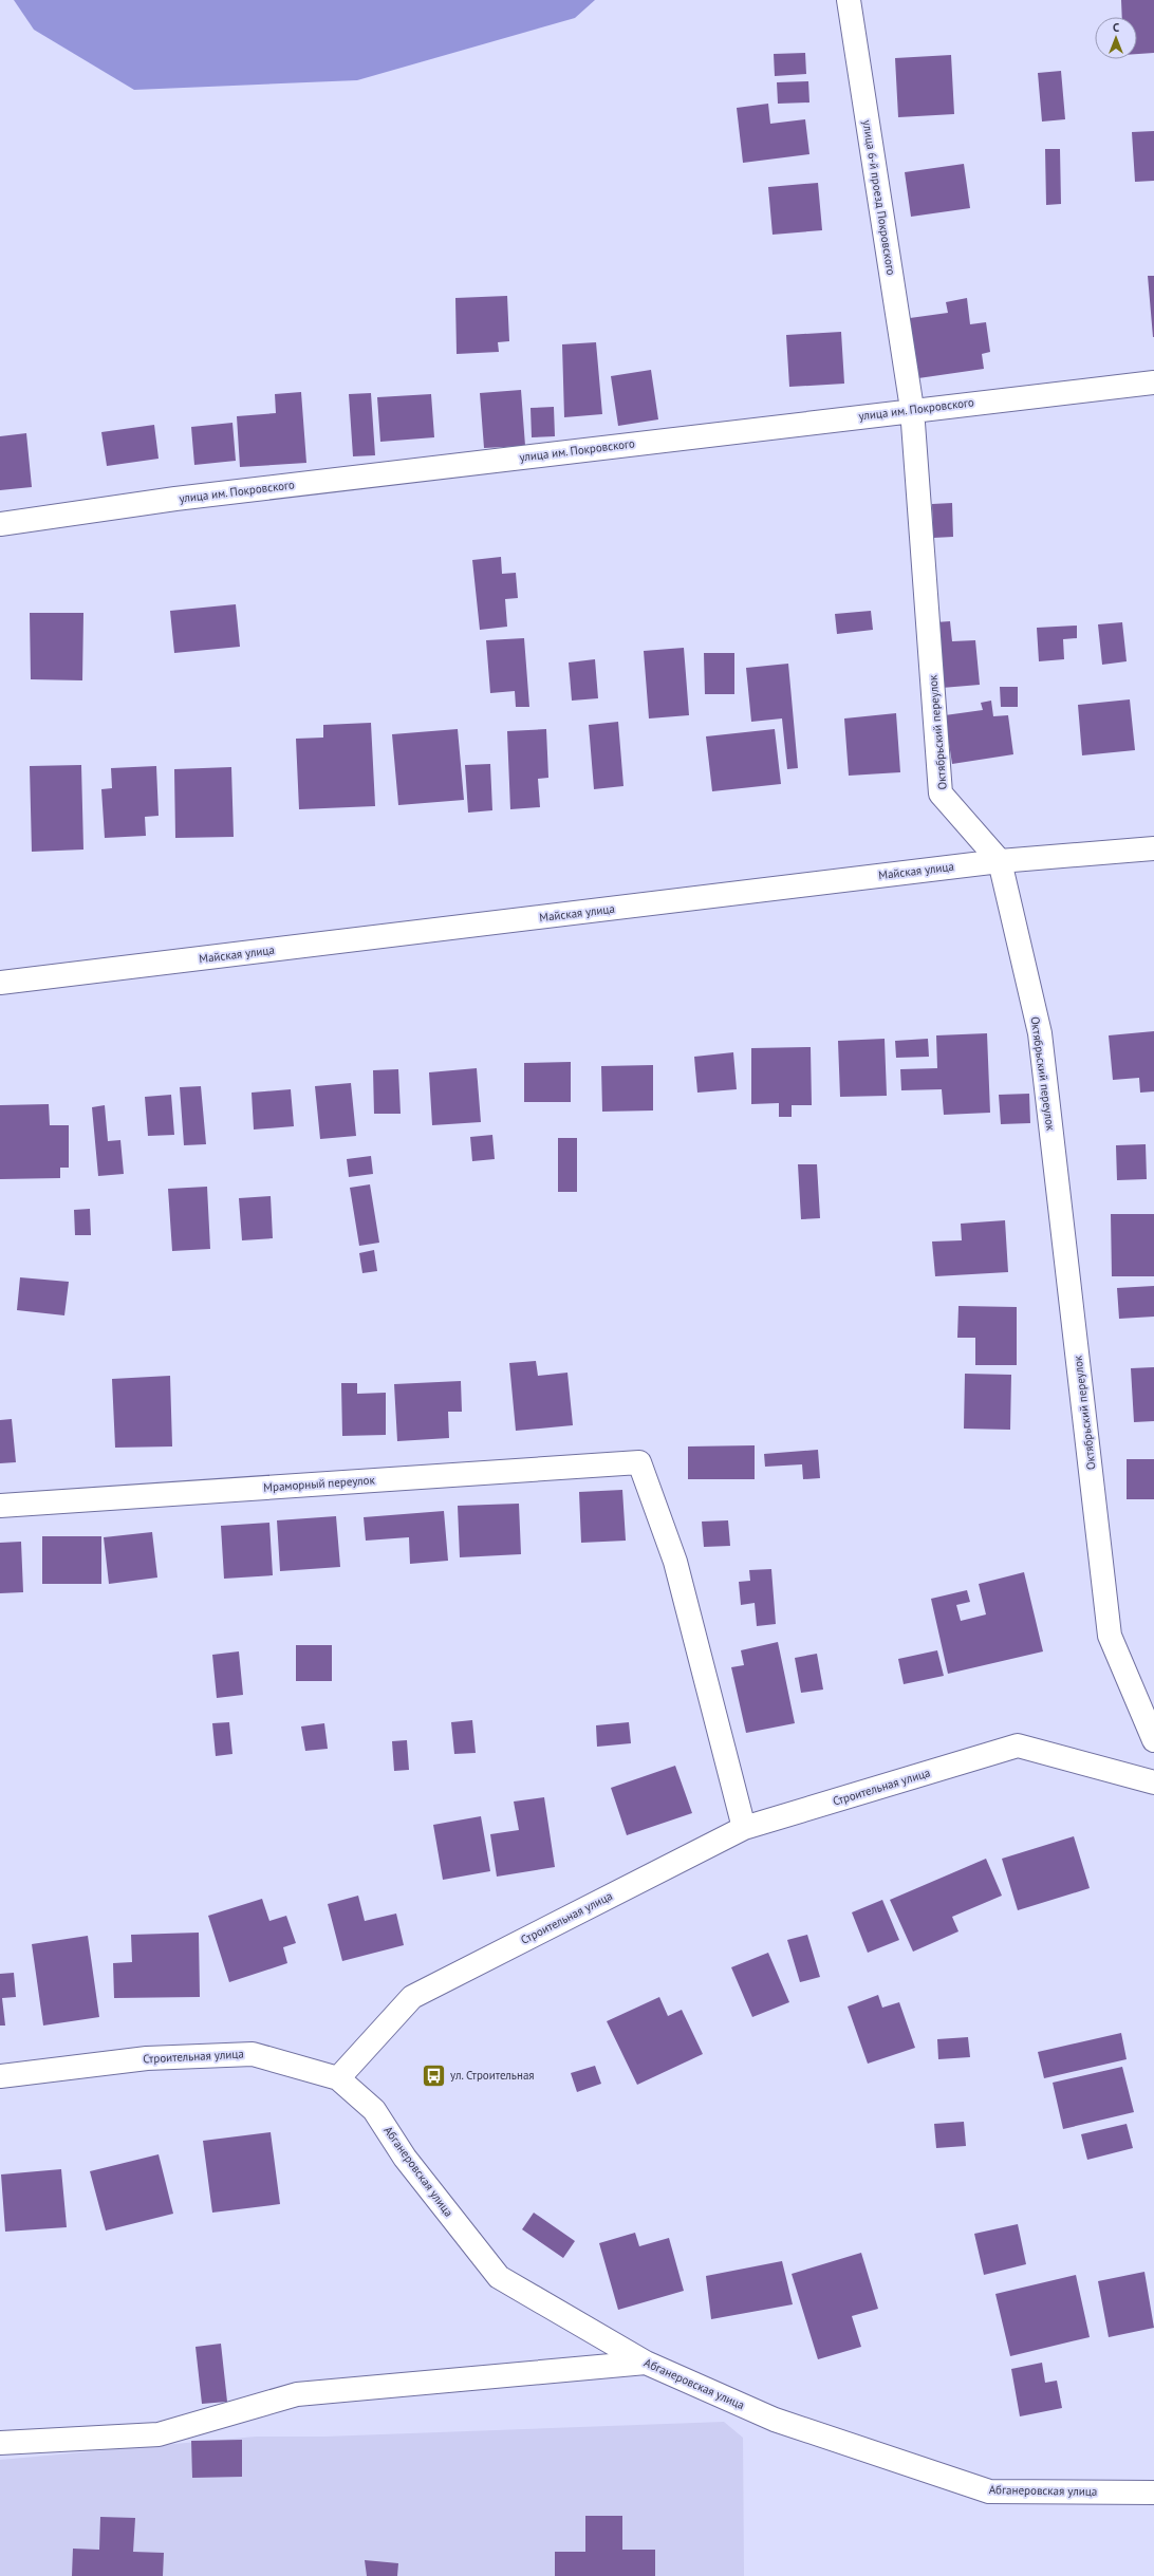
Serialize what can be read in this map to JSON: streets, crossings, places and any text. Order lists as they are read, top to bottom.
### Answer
{
  "streets": {
    "street": [
      "улица 6-й проезд Покровского",
      "улица им. Покровского",
      "Октябрьский переулок",
      "Майская улица",
      "Мраморный переулок",
      "Строительная улица",
      "Абганеровская улица"
    ]
  },
  "crossings": [
    ["улица 6-й проезд Покровского", "улица им. Покровского"],
    ["улица 6-й проезд Покровского", "Октябрьский переулок"],
    ["улица им. Покровского", "Октябрьский переулок"],
    ["Октябрьский переулок", "Майская улица"],
    ["Мраморный переулок", "Строительная улица"],
    ["Строительная улица", "Абганеровская улица"]
  ],
  "places": {
    "bus stop": ["ул. Строительная"]
  },
  "north": "top"
}
